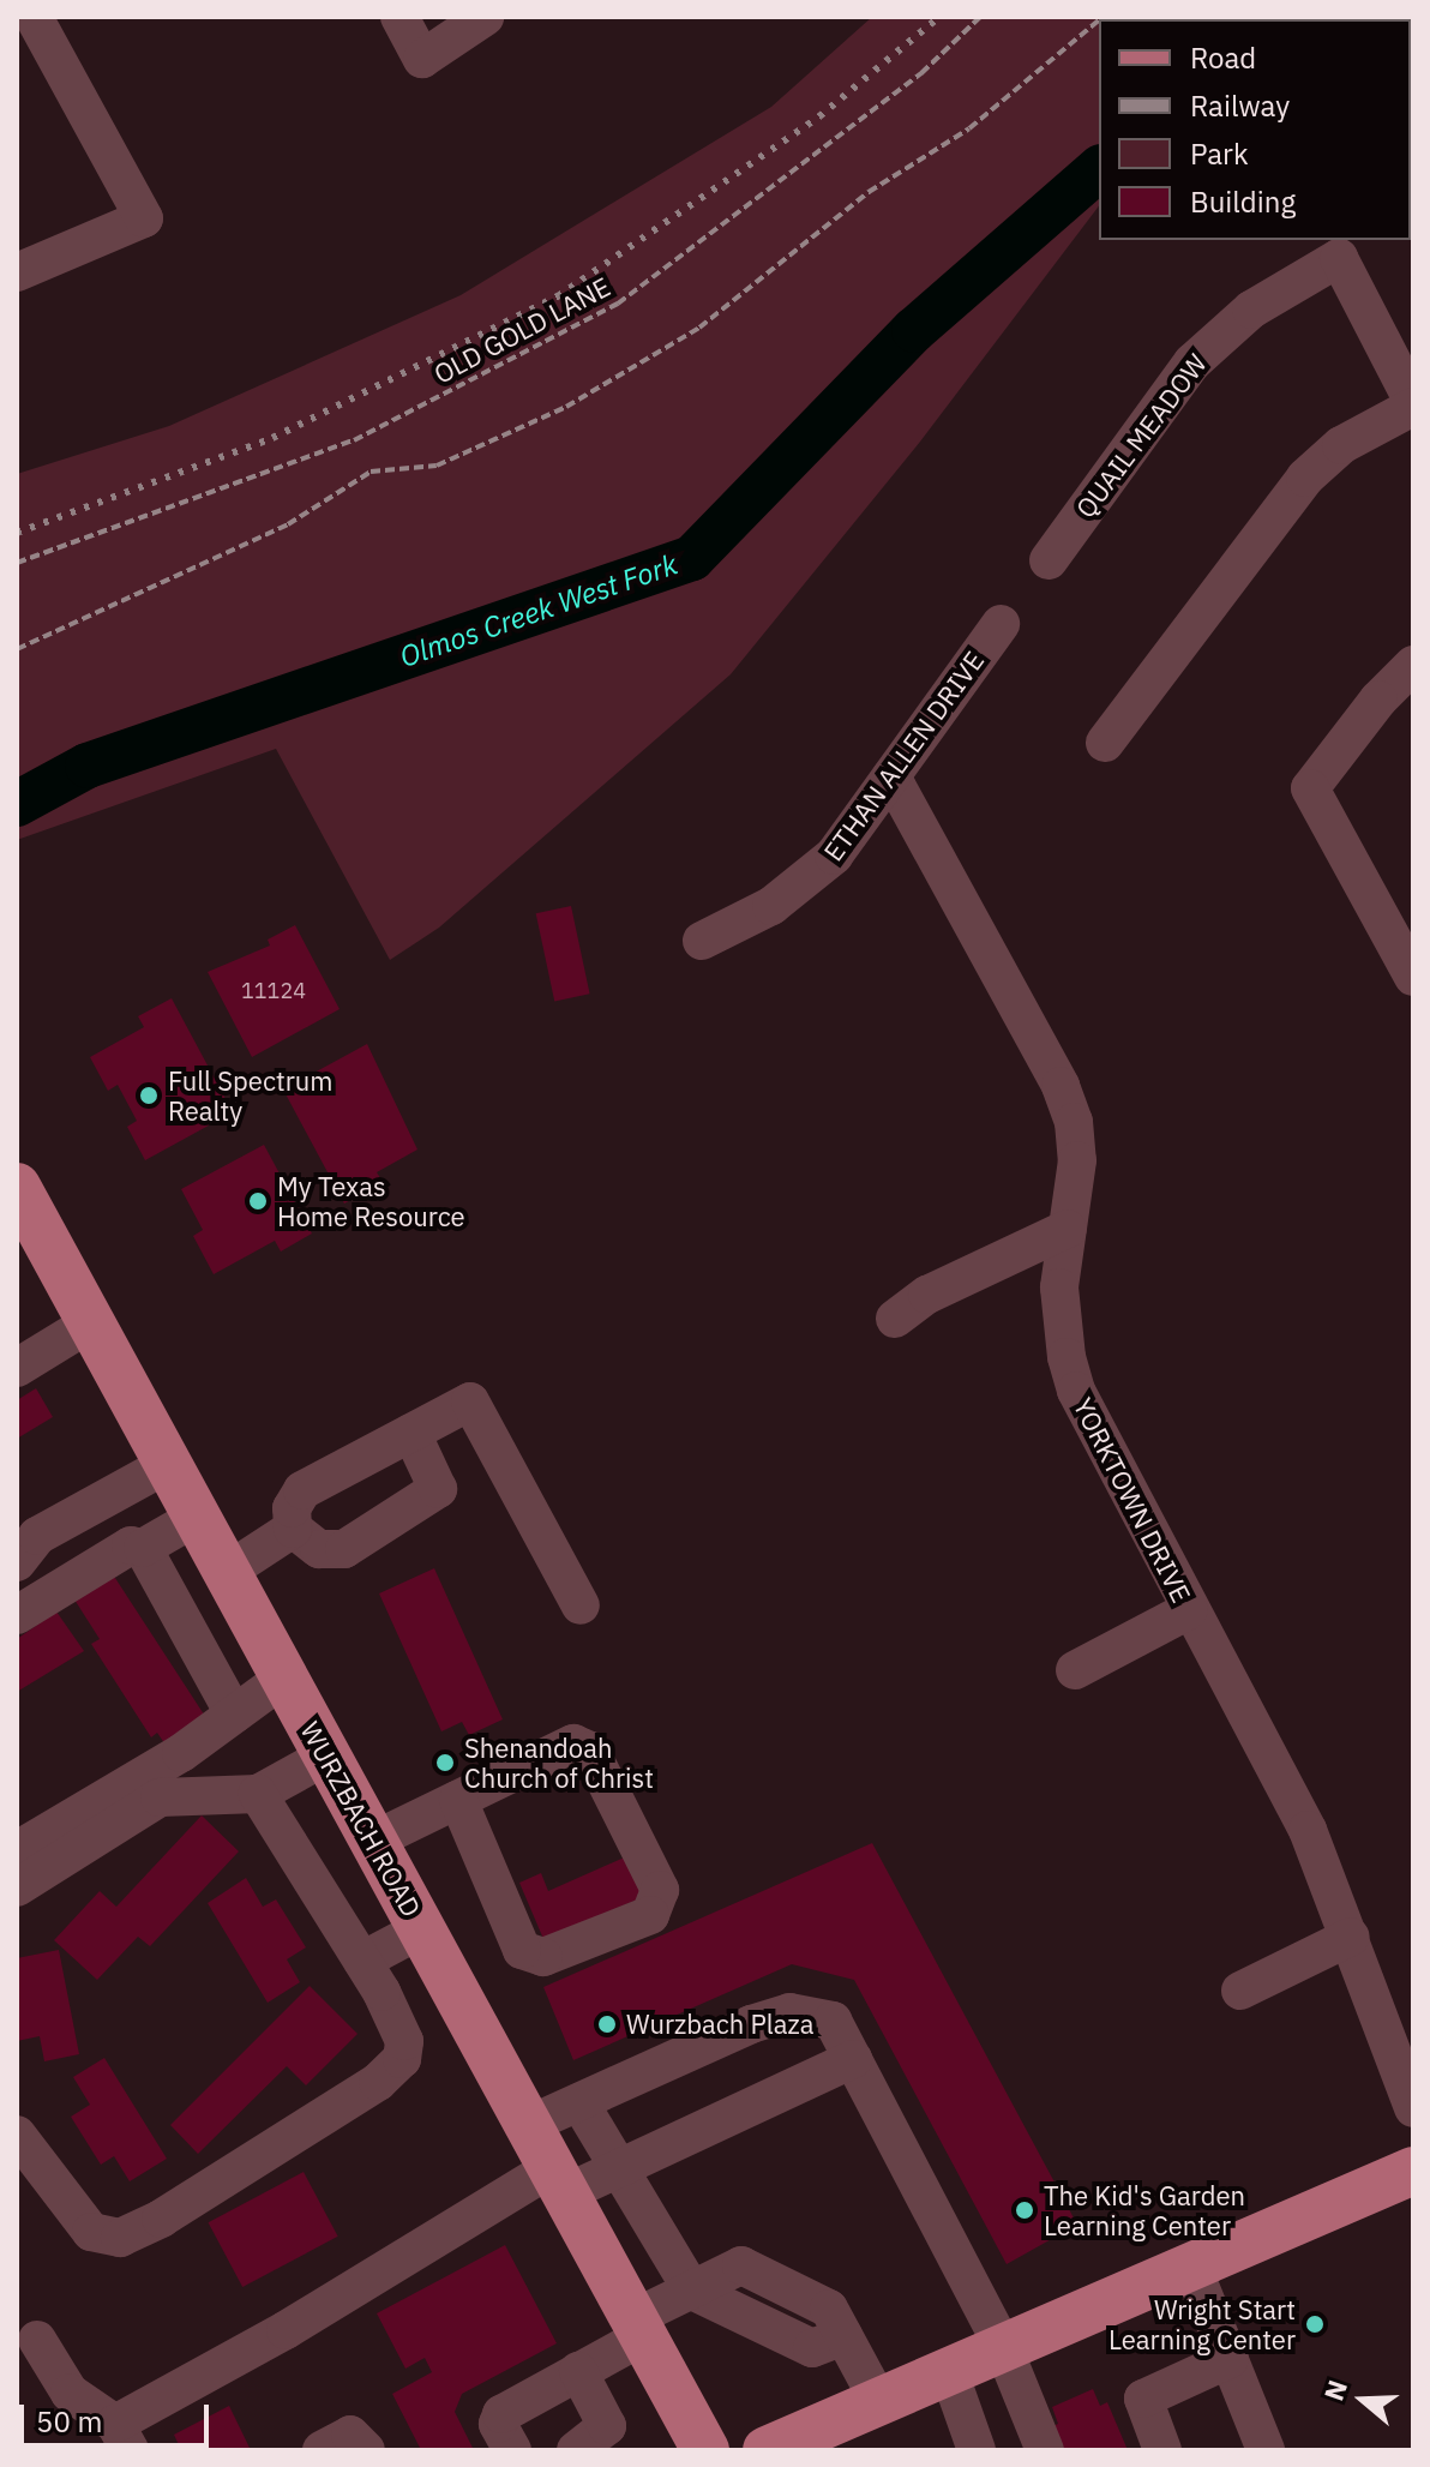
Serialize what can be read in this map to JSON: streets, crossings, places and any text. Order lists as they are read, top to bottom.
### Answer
{
  "streets": {
    "main road": ["WURZBACH ROAD"],
    "street": ["QUAIL MEADOW", "ETHAN ALLEN DRIVE", "YORKTOWN DRIVE"],
    "path": ["OLD GOLD LANE"]
  },
  "crossings": [
    ["ETHAN ALLEN DRIVE", "YORKTOWN DRIVE"]
  ],
  "water": ["Olmos Creek West Fork"],
  "places": [
    "Full Spectrum Realty",
    "My Texas Home Resource",
    "Shenandoah Church of Christ",
    "Wurzbach Plaza",
    "The Kid's Garden Learning Center",
    "Wright Start Learning Center"
  ],
  "house_numbers": ["11124"],
  "legend": [
    "Road",
    "Railway",
    "Park",
    "Building"
  ],
  "scale_bar": "50 m",
  "north": "left"
}
